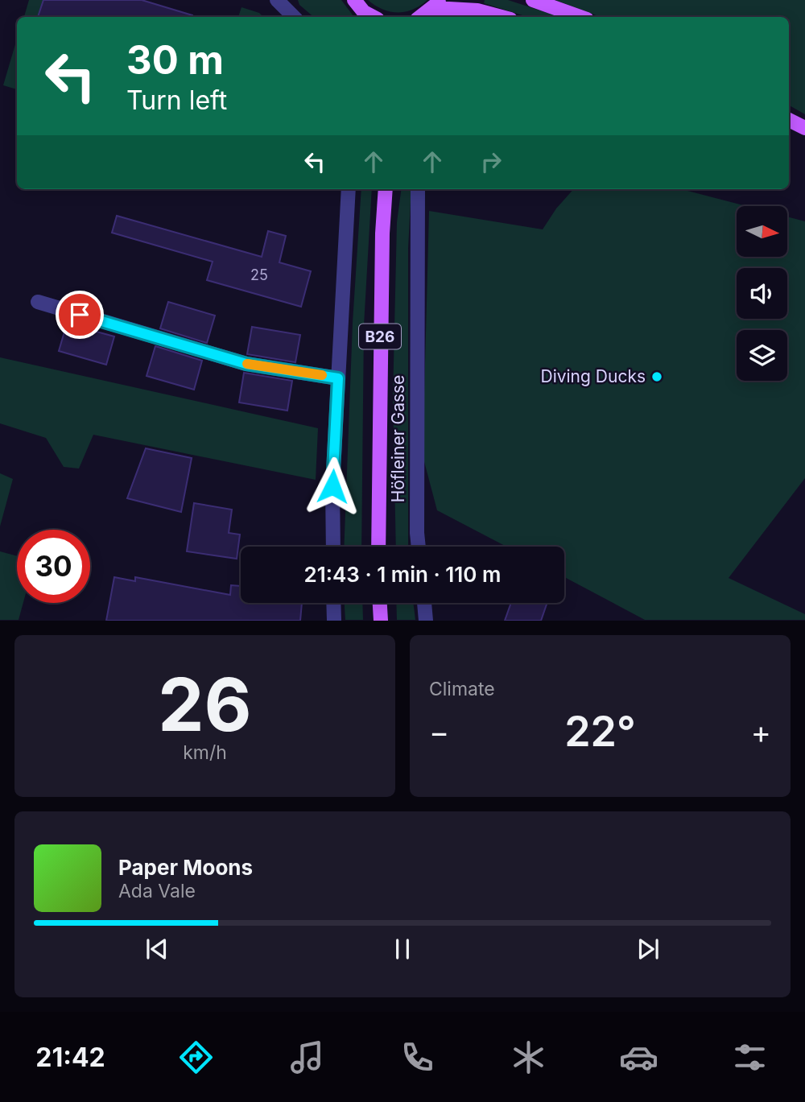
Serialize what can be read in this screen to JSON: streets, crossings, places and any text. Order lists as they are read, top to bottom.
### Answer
{
  "streets": {
    "main road": ["B26"],
    "street": ["Höfleiner Gasse"]
  },
  "places": ["Diving Ducks"],
  "house_numbers": ["25"],
  "north": "right",
  "page": {
    "turn": ["30 m", "Turn left"],
    "limit": "30",
    "trip": "21:43 · 1 min · 110 m",
    "tile": [
      ["26", "km/h"],
      "Climate"
    ],
    "heat": ["−", "22°", "+"],
    "song": ["Paper Moons", "Ada Vale"],
    "tabs": "21:42"
  }
}
